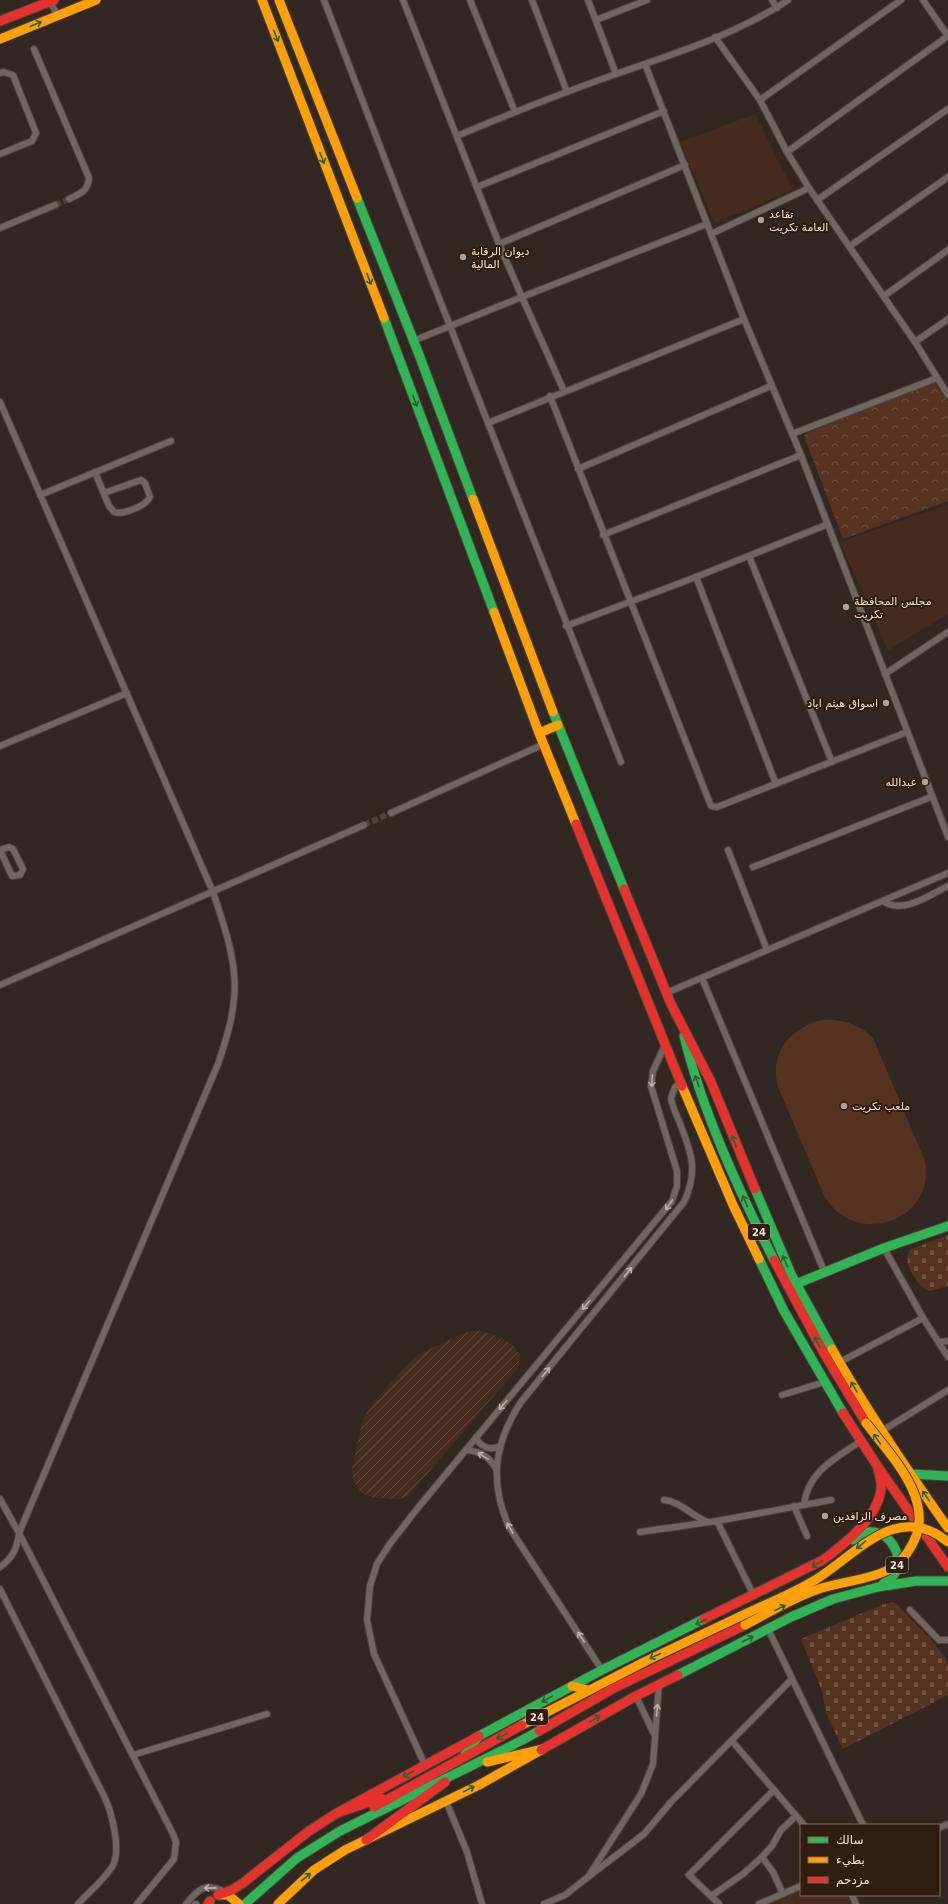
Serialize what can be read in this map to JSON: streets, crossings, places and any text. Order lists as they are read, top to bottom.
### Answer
{
  "streets": {
    "main road": ["24"]
  },
  "places": [
    "تقاعد العامة تكريت",
    "ديوان الرقابة المالية",
    "مجلس المحافظة تكريت",
    "اسواق هيثم اياد",
    "عبدالله",
    "ملعب تكريت",
    "مصرف الرافدين"
  ],
  "legend": ["سالك", "بطيء", "مزدحم"]
}
